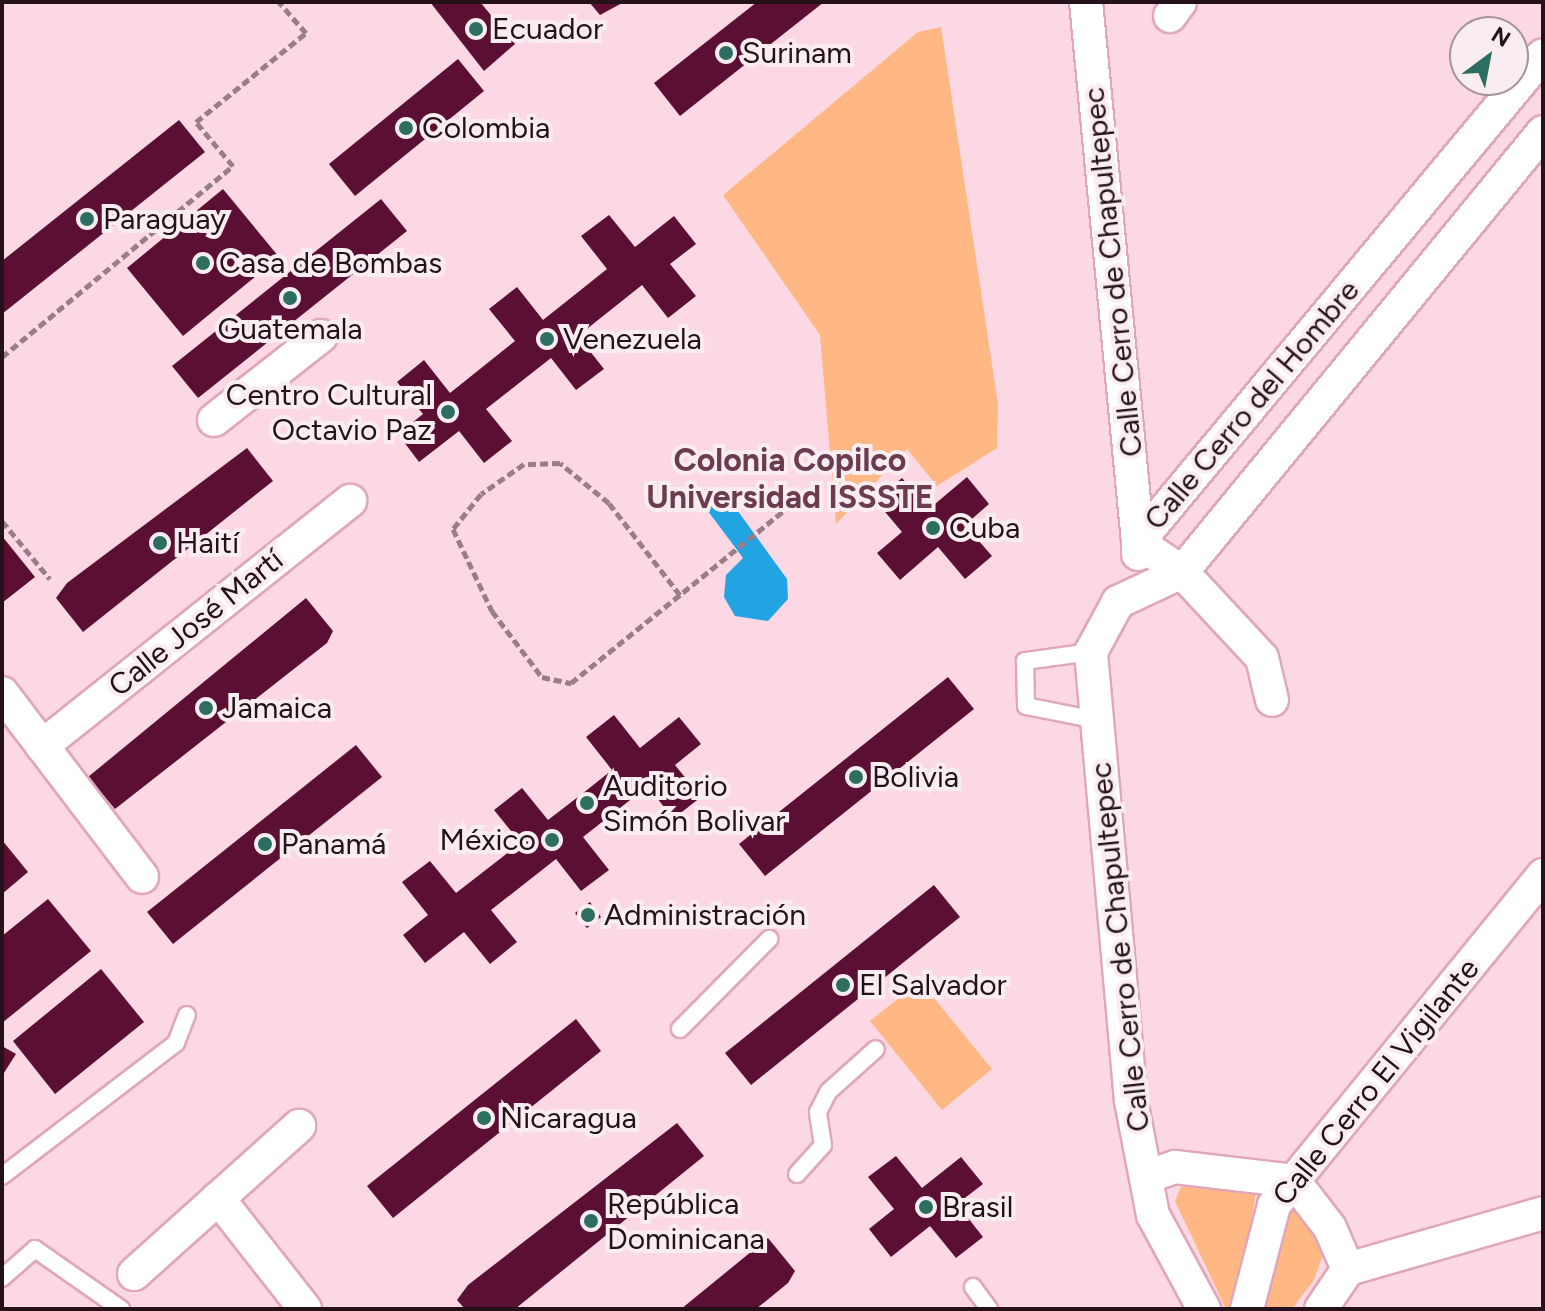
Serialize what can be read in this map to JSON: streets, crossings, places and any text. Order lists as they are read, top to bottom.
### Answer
{
  "streets": {
    "street": [
      "Calle Cerro de Chapultepec",
      "Calle Cerro del Hombre",
      "Calle José Martí",
      "Calle Cerro El Vigilante"
    ]
  },
  "crossings": [
    ["Calle Cerro de Chapultepec", "Calle Cerro del Hombre"]
  ],
  "districts": ["Colonia Copilco Universidad ISSSTE"],
  "places": [
    "Ecuador",
    "Surinam",
    "Colombia",
    "Paraguay",
    "Casa de Bombas",
    "Guatemala",
    "Venezuela",
    "Centro Cultural Octavio Paz",
    "Cuba",
    "Haití",
    "Jamaica",
    "Bolivia",
    "Auditorio Simón Bolivar",
    "México",
    "Panamá",
    "Administración",
    "El Salvador",
    "Nicaragua",
    "Brasil",
    "República Dominicana"
  ],
  "north": "top right"
}
